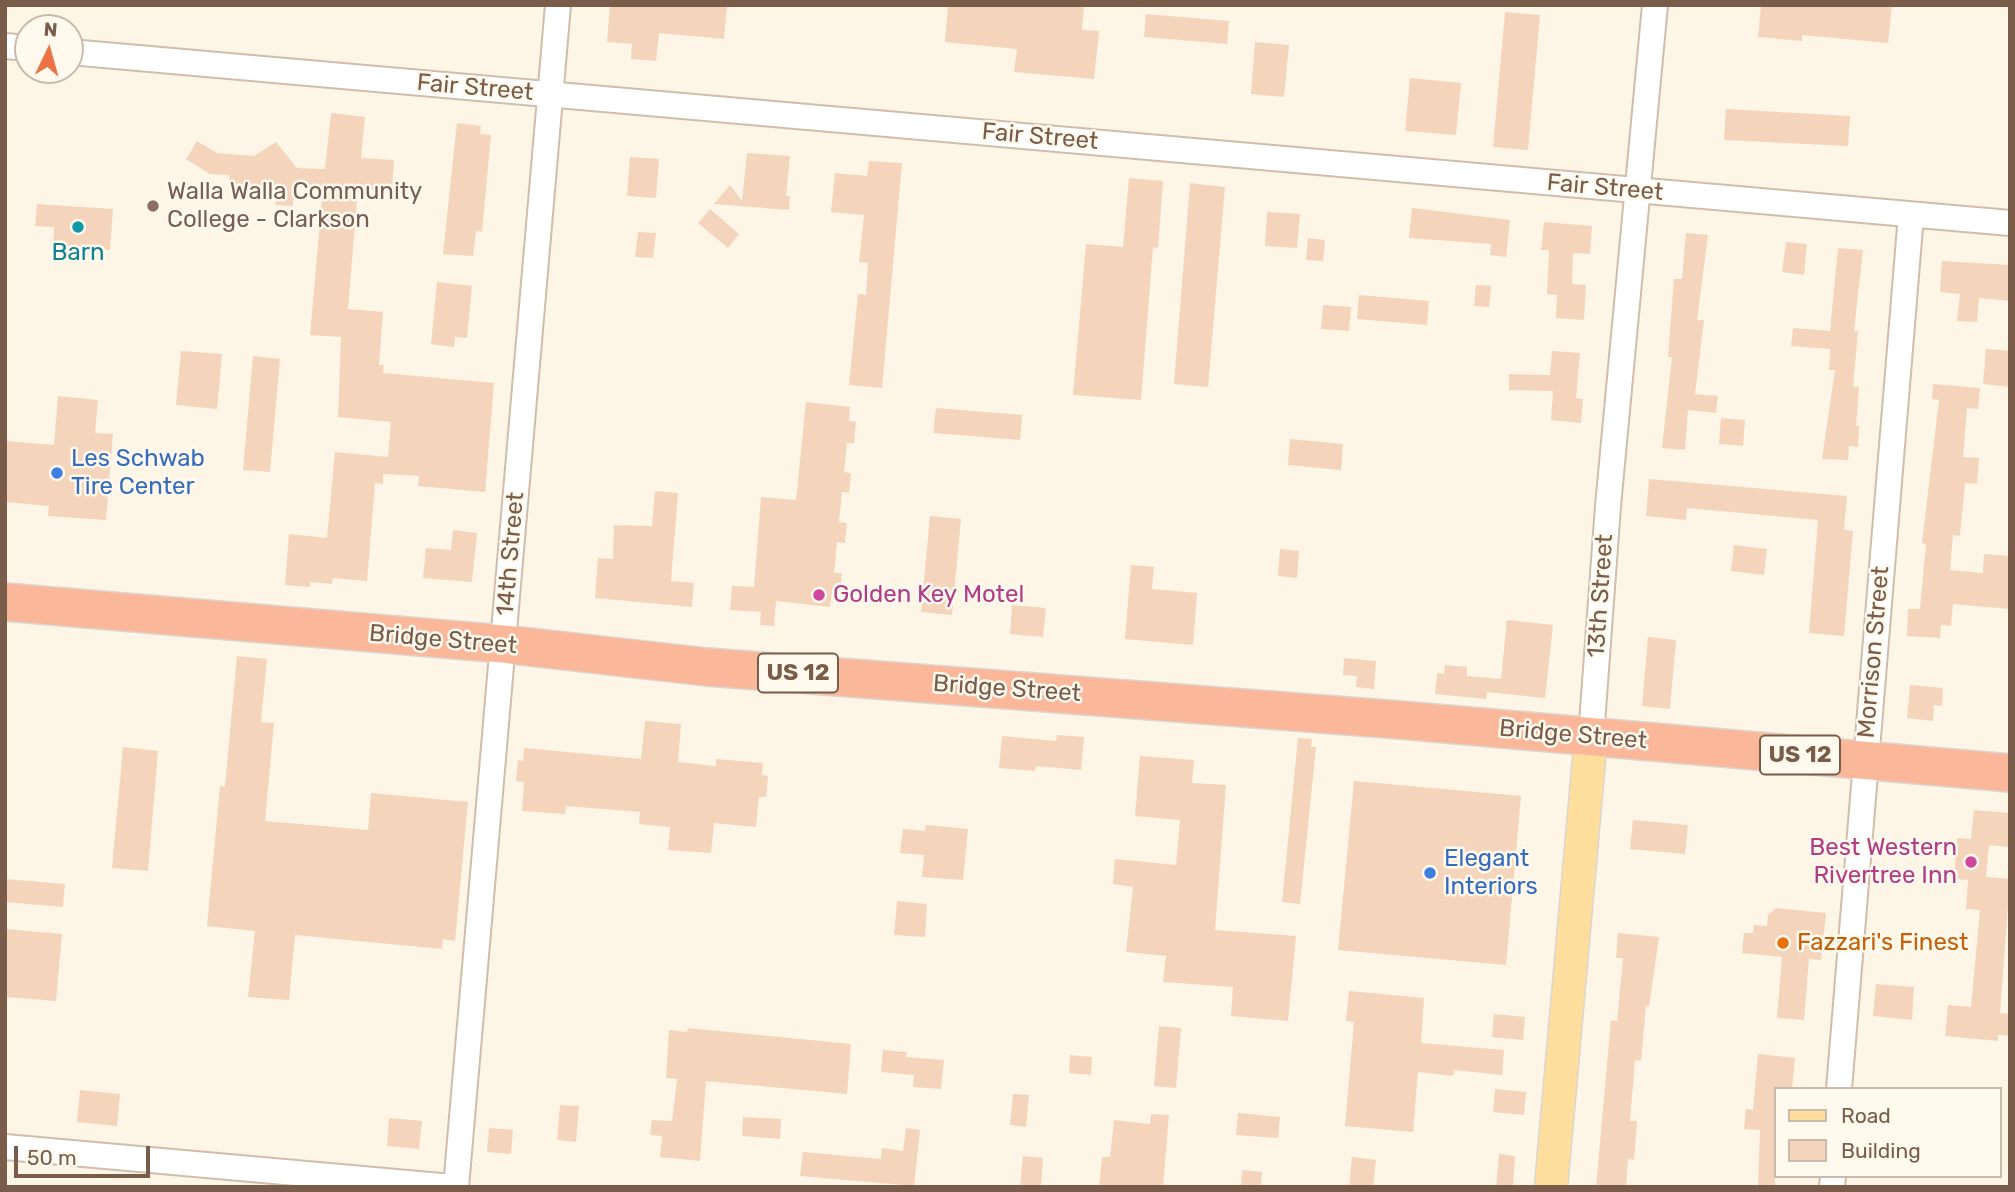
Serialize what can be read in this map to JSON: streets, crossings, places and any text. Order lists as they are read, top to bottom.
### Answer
{
  "streets": {
    "highway": ["Bridge Street", "US 12"],
    "main road": ["13th Street"],
    "street": ["Fair Street", "14th Street", "Morrison Street"]
  },
  "crossings": [
    ["Fair Street", "14th Street"],
    ["Fair Street", "13th Street"],
    ["Fair Street", "Morrison Street"],
    ["14th Street", "Bridge Street"],
    ["13th Street", "Bridge Street"],
    ["Bridge Street", "Morrison Street"]
  ],
  "places": [
    "Walla Walla Community College - Clarkson",
    "Barn",
    "Les Schwab Tire Center",
    "Golden Key Motel",
    "Best Western Rivertree Inn",
    "Elegant Interiors",
    "Fazzari's Finest"
  ],
  "legend": ["Road", "Building"],
  "scale_bar": "50 m",
  "north": "top"
}
